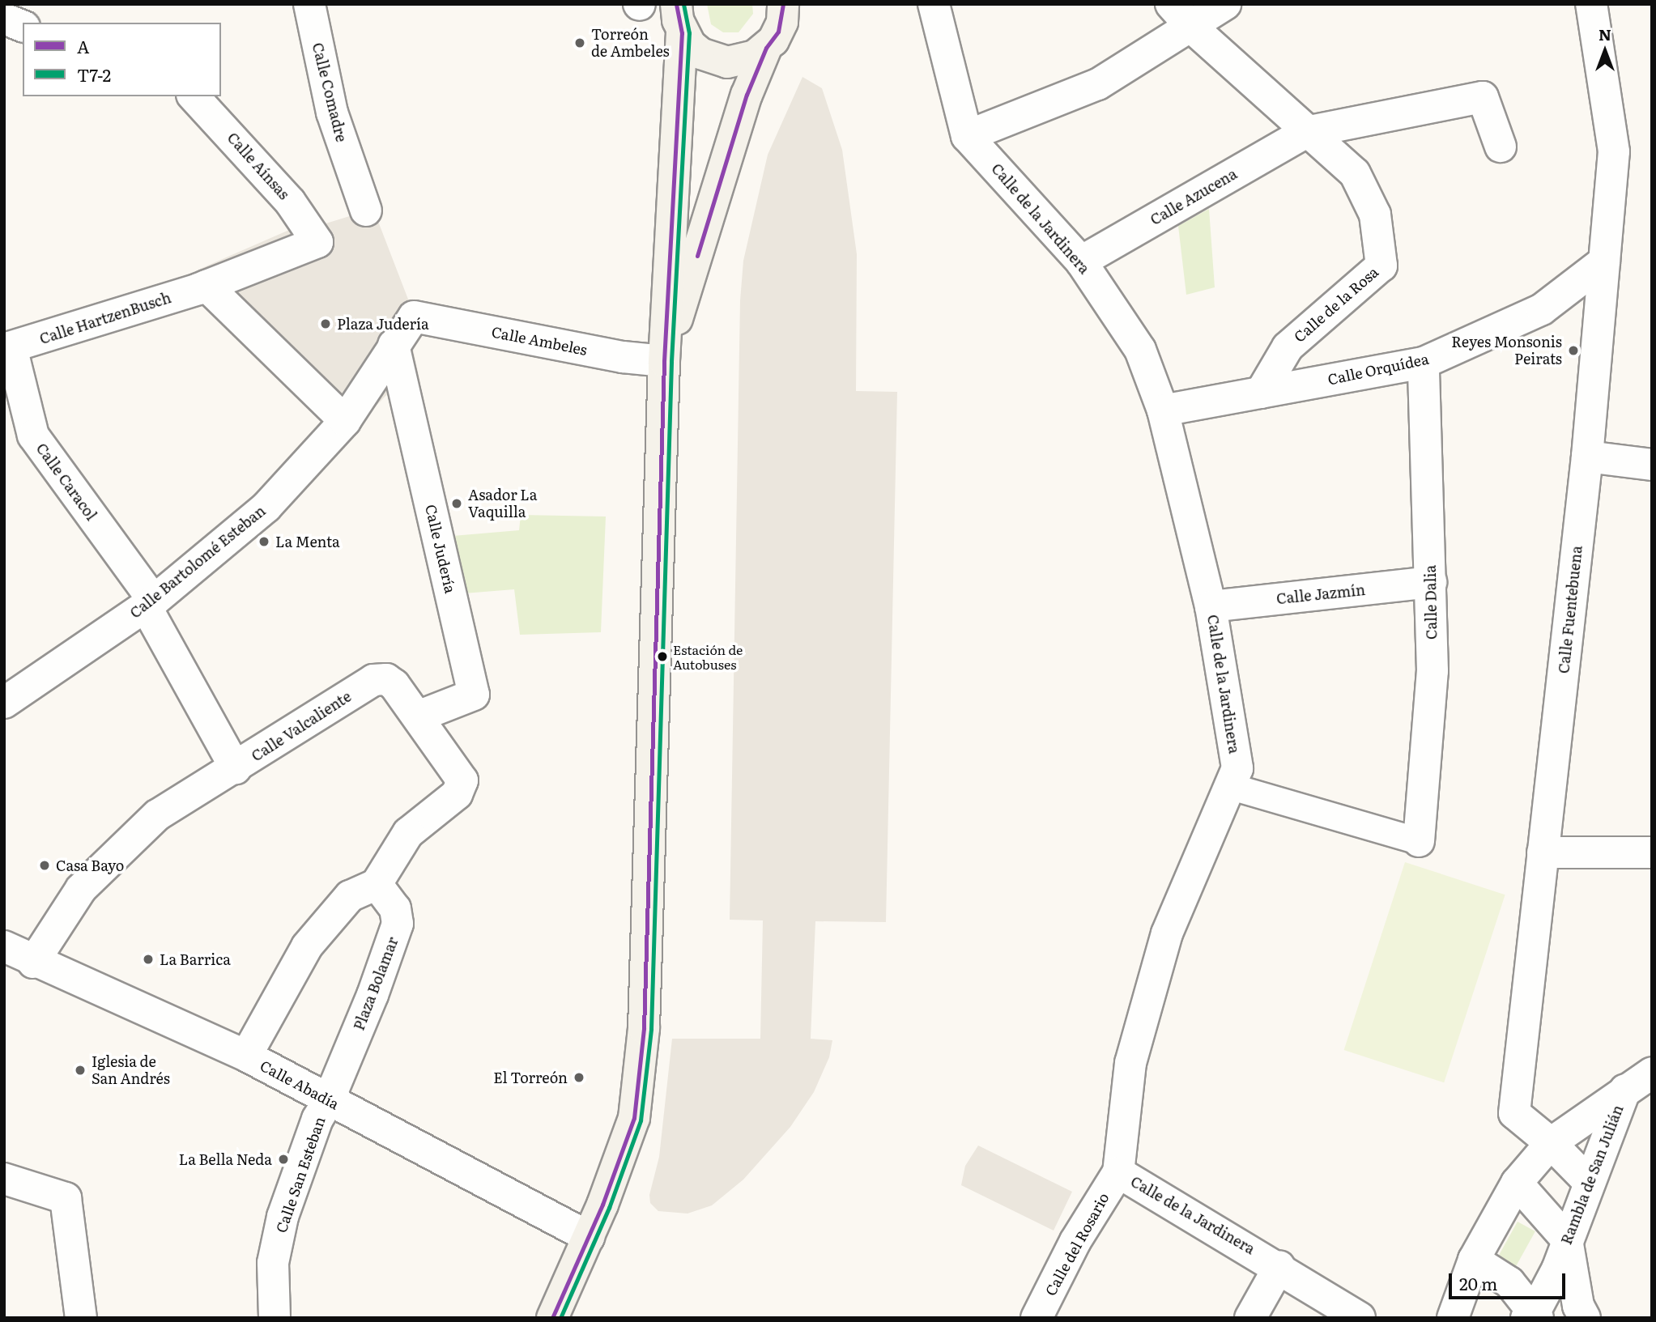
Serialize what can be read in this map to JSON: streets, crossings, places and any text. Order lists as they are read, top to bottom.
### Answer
{
  "streets": {
    "street": [
      "Calle Comadre",
      "Calle Aínsas",
      "Calle Azucena",
      "Calle de la Jardinera",
      "Calle de la Rosa",
      "Calle HartzenBusch",
      "Calle Ambeles",
      "Calle Orquídea",
      "Calle Caracol",
      "Calle Judería",
      "Calle Bartolomé Esteban",
      "Calle Jazmín",
      "Calle Dalia",
      "Calle Fuentebuena",
      "Calle Valcaliente",
      "Plaza Bolamar",
      "Calle Abadía",
      "Calle San Esteban",
      "Rambla de San Julián",
      "Calle del Rosario"
    ]
  },
  "crossings": [
    ["Calle Aínsas", "Calle HartzenBusch"],
    ["Calle Azucena", "Calle de la Jardinera"],
    ["Calle Azucena", "Calle de la Rosa"],
    ["Calle de la Jardinera", "Calle Orquídea"],
    ["Calle de la Jardinera", "Calle Jazmín"],
    ["Calle de la Jardinera", "Calle del Rosario"],
    ["Calle de la Rosa", "Calle Orquídea"],
    ["Calle HartzenBusch", "Calle Caracol"],
    ["Calle Ambeles", "Calle Bartolomé Esteban"],
    ["Calle Orquídea", "Calle Dalia"],
    ["Calle Orquídea", "Calle Fuentebuena"],
    ["Calle Caracol", "Calle Bartolomé Esteban"],
    ["Calle Caracol", "Calle Valcaliente"],
    ["Calle Judería", "Calle Bartolomé Esteban"],
    ["Calle Judería", "Calle Valcaliente"],
    ["Calle Jazmín", "Calle Dalia"],
    ["Calle Fuentebuena", "Rambla de San Julián"],
    ["Calle Valcaliente", "Plaza Bolamar"],
    ["Calle Valcaliente", "Calle Abadía"],
    ["Plaza Bolamar", "Calle Abadía"],
    ["Plaza Bolamar", "Calle San Esteban"],
    ["Calle Abadía", "Calle San Esteban"]
  ],
  "places": [
    "Torreón de Ambeles",
    "Plaza Judería",
    "Reyes Monsonis Peirats",
    "Asador La Vaquilla",
    "La Menta",
    "Estación de Autobuses",
    "Casa Bayo",
    "La Barrica",
    "Iglesia de San Andrés",
    "El Torreón",
    "La Bella Neda"
  ],
  "lines": ["transit line A", "transit line T7-2"],
  "legend": ["A", "T7-2"],
  "scale_bar": "20 m",
  "north": "top"
}
